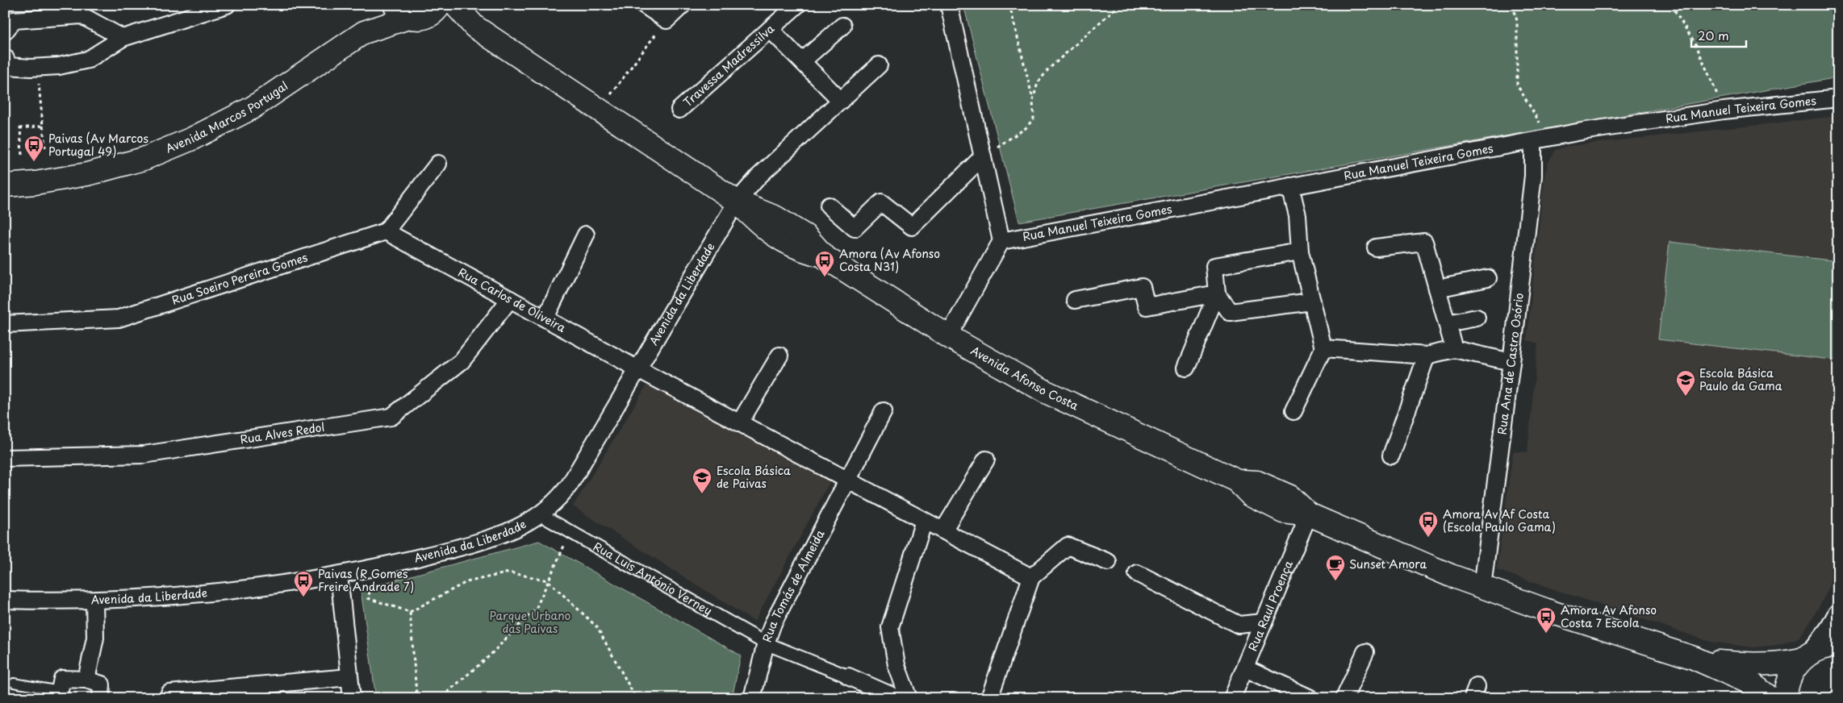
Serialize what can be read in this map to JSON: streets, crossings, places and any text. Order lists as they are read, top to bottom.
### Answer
{
  "streets": {
    "main road": ["Avenida Marcos Portugal", "Avenida Afonso Costa"],
    "street": [
      "Travessa Madressilva",
      "Rua Manuel Teixeira Gomes",
      "Rua Soeiro Pereira Gomes",
      "Avenida da Liberdade",
      "Rua Carlos de Oliveira",
      "Rua Ana de Castro Osório",
      "Rua Alves Redol",
      "Rua Luís António Verney",
      "Rua Tomás de Almeida",
      "Rua Raul Proença"
    ]
  },
  "crossings": [
    ["Rua Manuel Teixeira Gomes", "Rua Ana de Castro Osório"],
    ["Rua Soeiro Pereira Gomes", "Rua Carlos de Oliveira"],
    ["Avenida da Liberdade", "Rua Carlos de Oliveira"],
    ["Avenida da Liberdade", "Avenida Afonso Costa"],
    ["Avenida da Liberdade", "Rua Luís António Verney"],
    ["Rua Carlos de Oliveira", "Rua Alves Redol"],
    ["Rua Carlos de Oliveira", "Rua Tomás de Almeida"],
    ["Rua Ana de Castro Osório", "Avenida Afonso Costa"],
    ["Avenida Afonso Costa", "Rua Raul Proença"],
    ["Rua Luís António Verney", "Rua Tomás de Almeida"]
  ],
  "parks": ["Parque Urbano das Paivas"],
  "places": {
    "bus stop": [
      "Paivas (Av Marcos Portugal 49)",
      "Amora (Av Afonso Costa N31)",
      "Amora Av Af Costa (Escola Paulo Gama)",
      "Paivas (R Gomes Freire Andrade 7)",
      "Amora Av Afonso Costa 7 Escola"
    ],
    "school or university": ["Escola Básica Paulo da Gama", "Escola Básica de Paivas"],
    "cafe": ["Sunset Amora"]
  },
  "scale_bar": "20 m"
}
